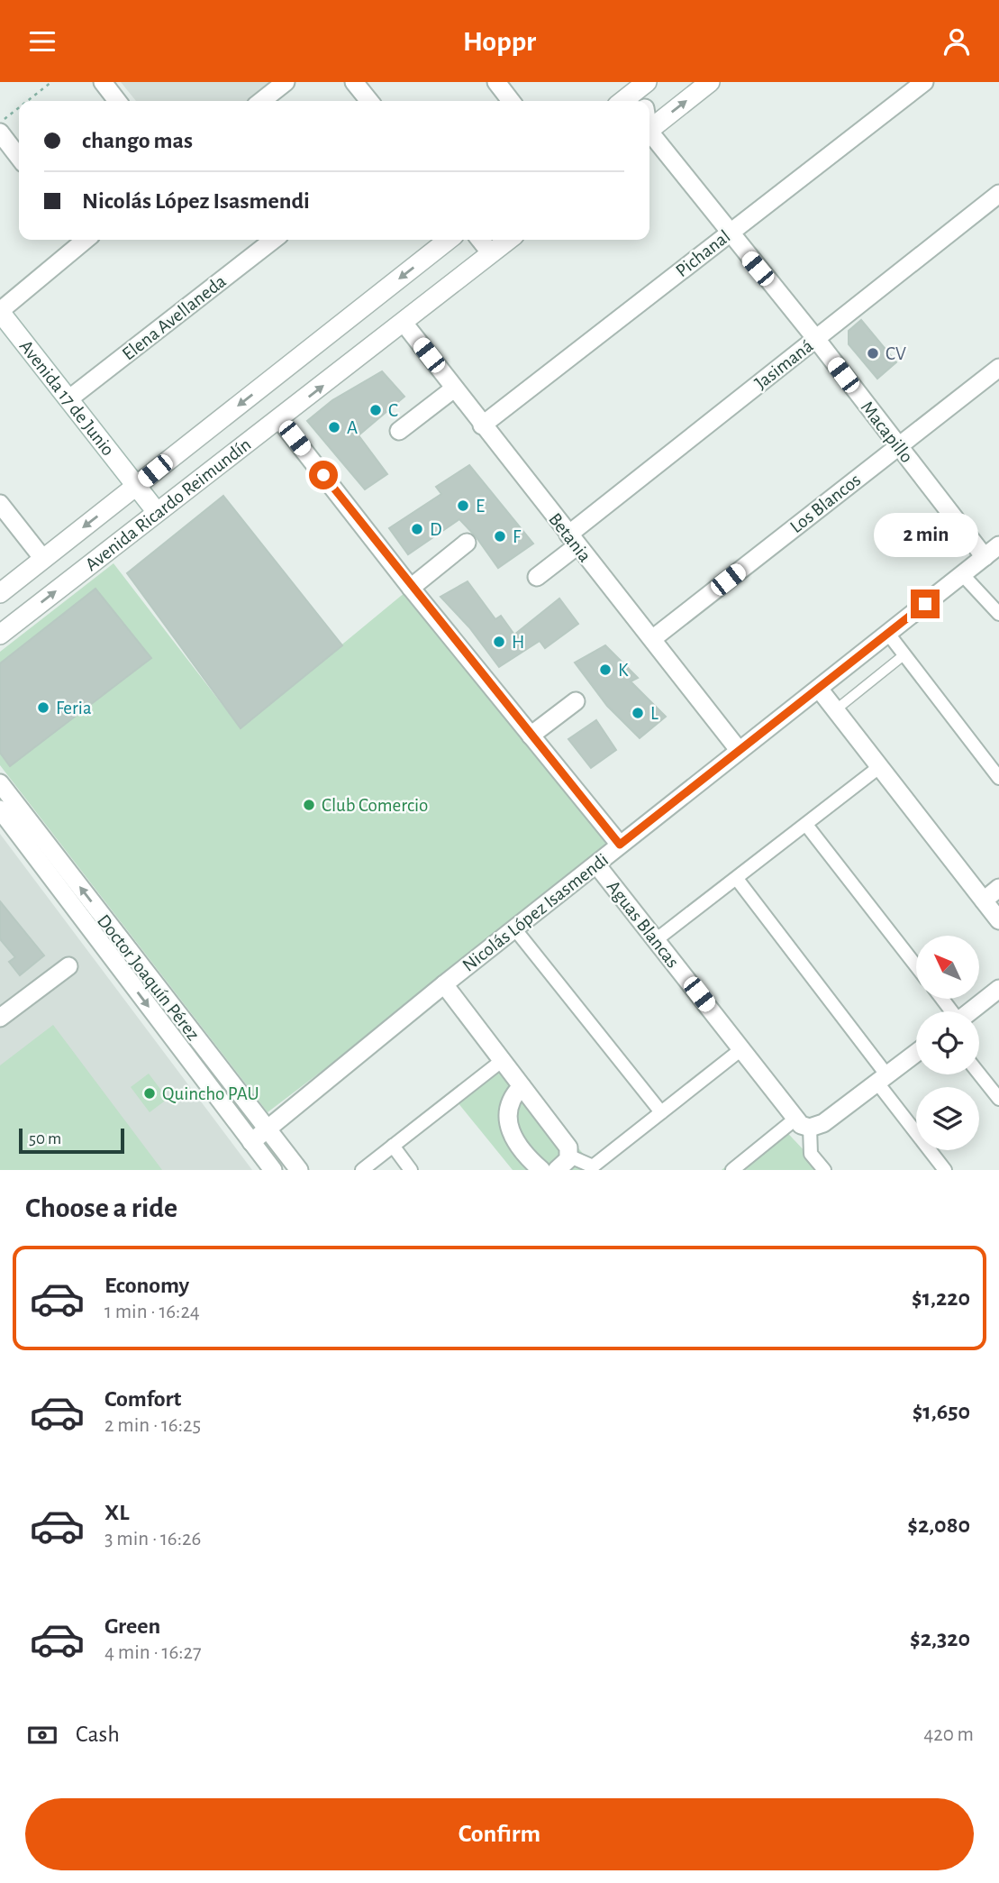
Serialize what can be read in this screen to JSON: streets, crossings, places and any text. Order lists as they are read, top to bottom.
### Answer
{
  "streets": {
    "street": [
      "Pichanal",
      "Elena Avellaneda",
      "Jasimaná",
      "Avenida 17 de Junio",
      "Macapillo",
      "Los Blancos",
      "Avenida Ricardo Reimundín",
      "Betania",
      "Nicolás López Isasmendi",
      "Aguas Blancas",
      "Doctor Joaquín Pérez"
    ]
  },
  "crossings": [
    ["Pichanal", "Macapillo"],
    ["Pichanal", "Betania"],
    ["Elena Avellaneda", "Avenida 17 de Junio"],
    ["Jasimaná", "Macapillo"],
    ["Jasimaná", "Betania"],
    ["Avenida 17 de Junio", "Avenida Ricardo Reimundín"],
    ["Macapillo", "Los Blancos"],
    ["Macapillo", "Nicolás López Isasmendi"],
    ["Los Blancos", "Betania"],
    ["Avenida Ricardo Reimundín", "Betania"],
    ["Betania", "Nicolás López Isasmendi"],
    ["Nicolás López Isasmendi", "Aguas Blancas"],
    ["Nicolás López Isasmendi", "Doctor Joaquín Pérez"]
  ],
  "places": [
    "CV",
    "C",
    "A",
    "E",
    "D",
    "F",
    "H",
    "K",
    "Feria",
    "L",
    "Club Comercio",
    "Quincho PAU"
  ],
  "scale_bar": "50 m",
  "north": "top left",
  "page": {
    "header": "Hoppr",
    "banner": ["chango mas", "Nicolás López Isasmendi"],
    "bubble": "2 min",
    "scale": "50 m",
    "heading": "Choose a ride",
    "list": [
      {
        "name": "Economy",
        "note": "1 min · 16:24",
        "value": "$1,220"
      },
      {
        "name": "Comfort",
        "note": "2 min · 16:25",
        "value": "$1,650"
      },
      {
        "name": "XL",
        "note": "3 min · 16:26",
        "value": "$2,080"
      },
      {
        "name": "Green",
        "note": "4 min · 16:27",
        "value": "$2,320"
      }
    ],
    "pay": ["Cash", "420 m"],
    "buttons": "Confirm"
  }
}
